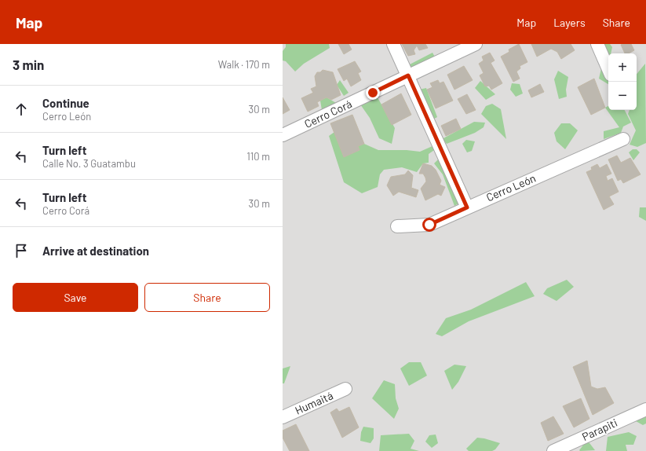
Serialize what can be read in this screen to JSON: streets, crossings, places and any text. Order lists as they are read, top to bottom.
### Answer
{
  "streets": {
    "street": [
      "Cerro Corá",
      "Cerro León",
      "Humaitá",
      "Parapiti"
    ]
  },
  "page": {
    "header": "Map",
    "nav": ["Map", "Layers", "Share"],
    "heading": ["3 min", "Walk · 170 m"],
    "map_buttons": ["+", "−"],
    "list": [
      ["Continue", "Cerro León", "30 m"],
      ["Turn left", "Calle No. 3 Guatambu", "110 m"],
      ["Turn left", "Cerro Corá", "30 m"],
      "Arrive at destination"
    ],
    "buttons": ["Save", "Share"]
  }
}
